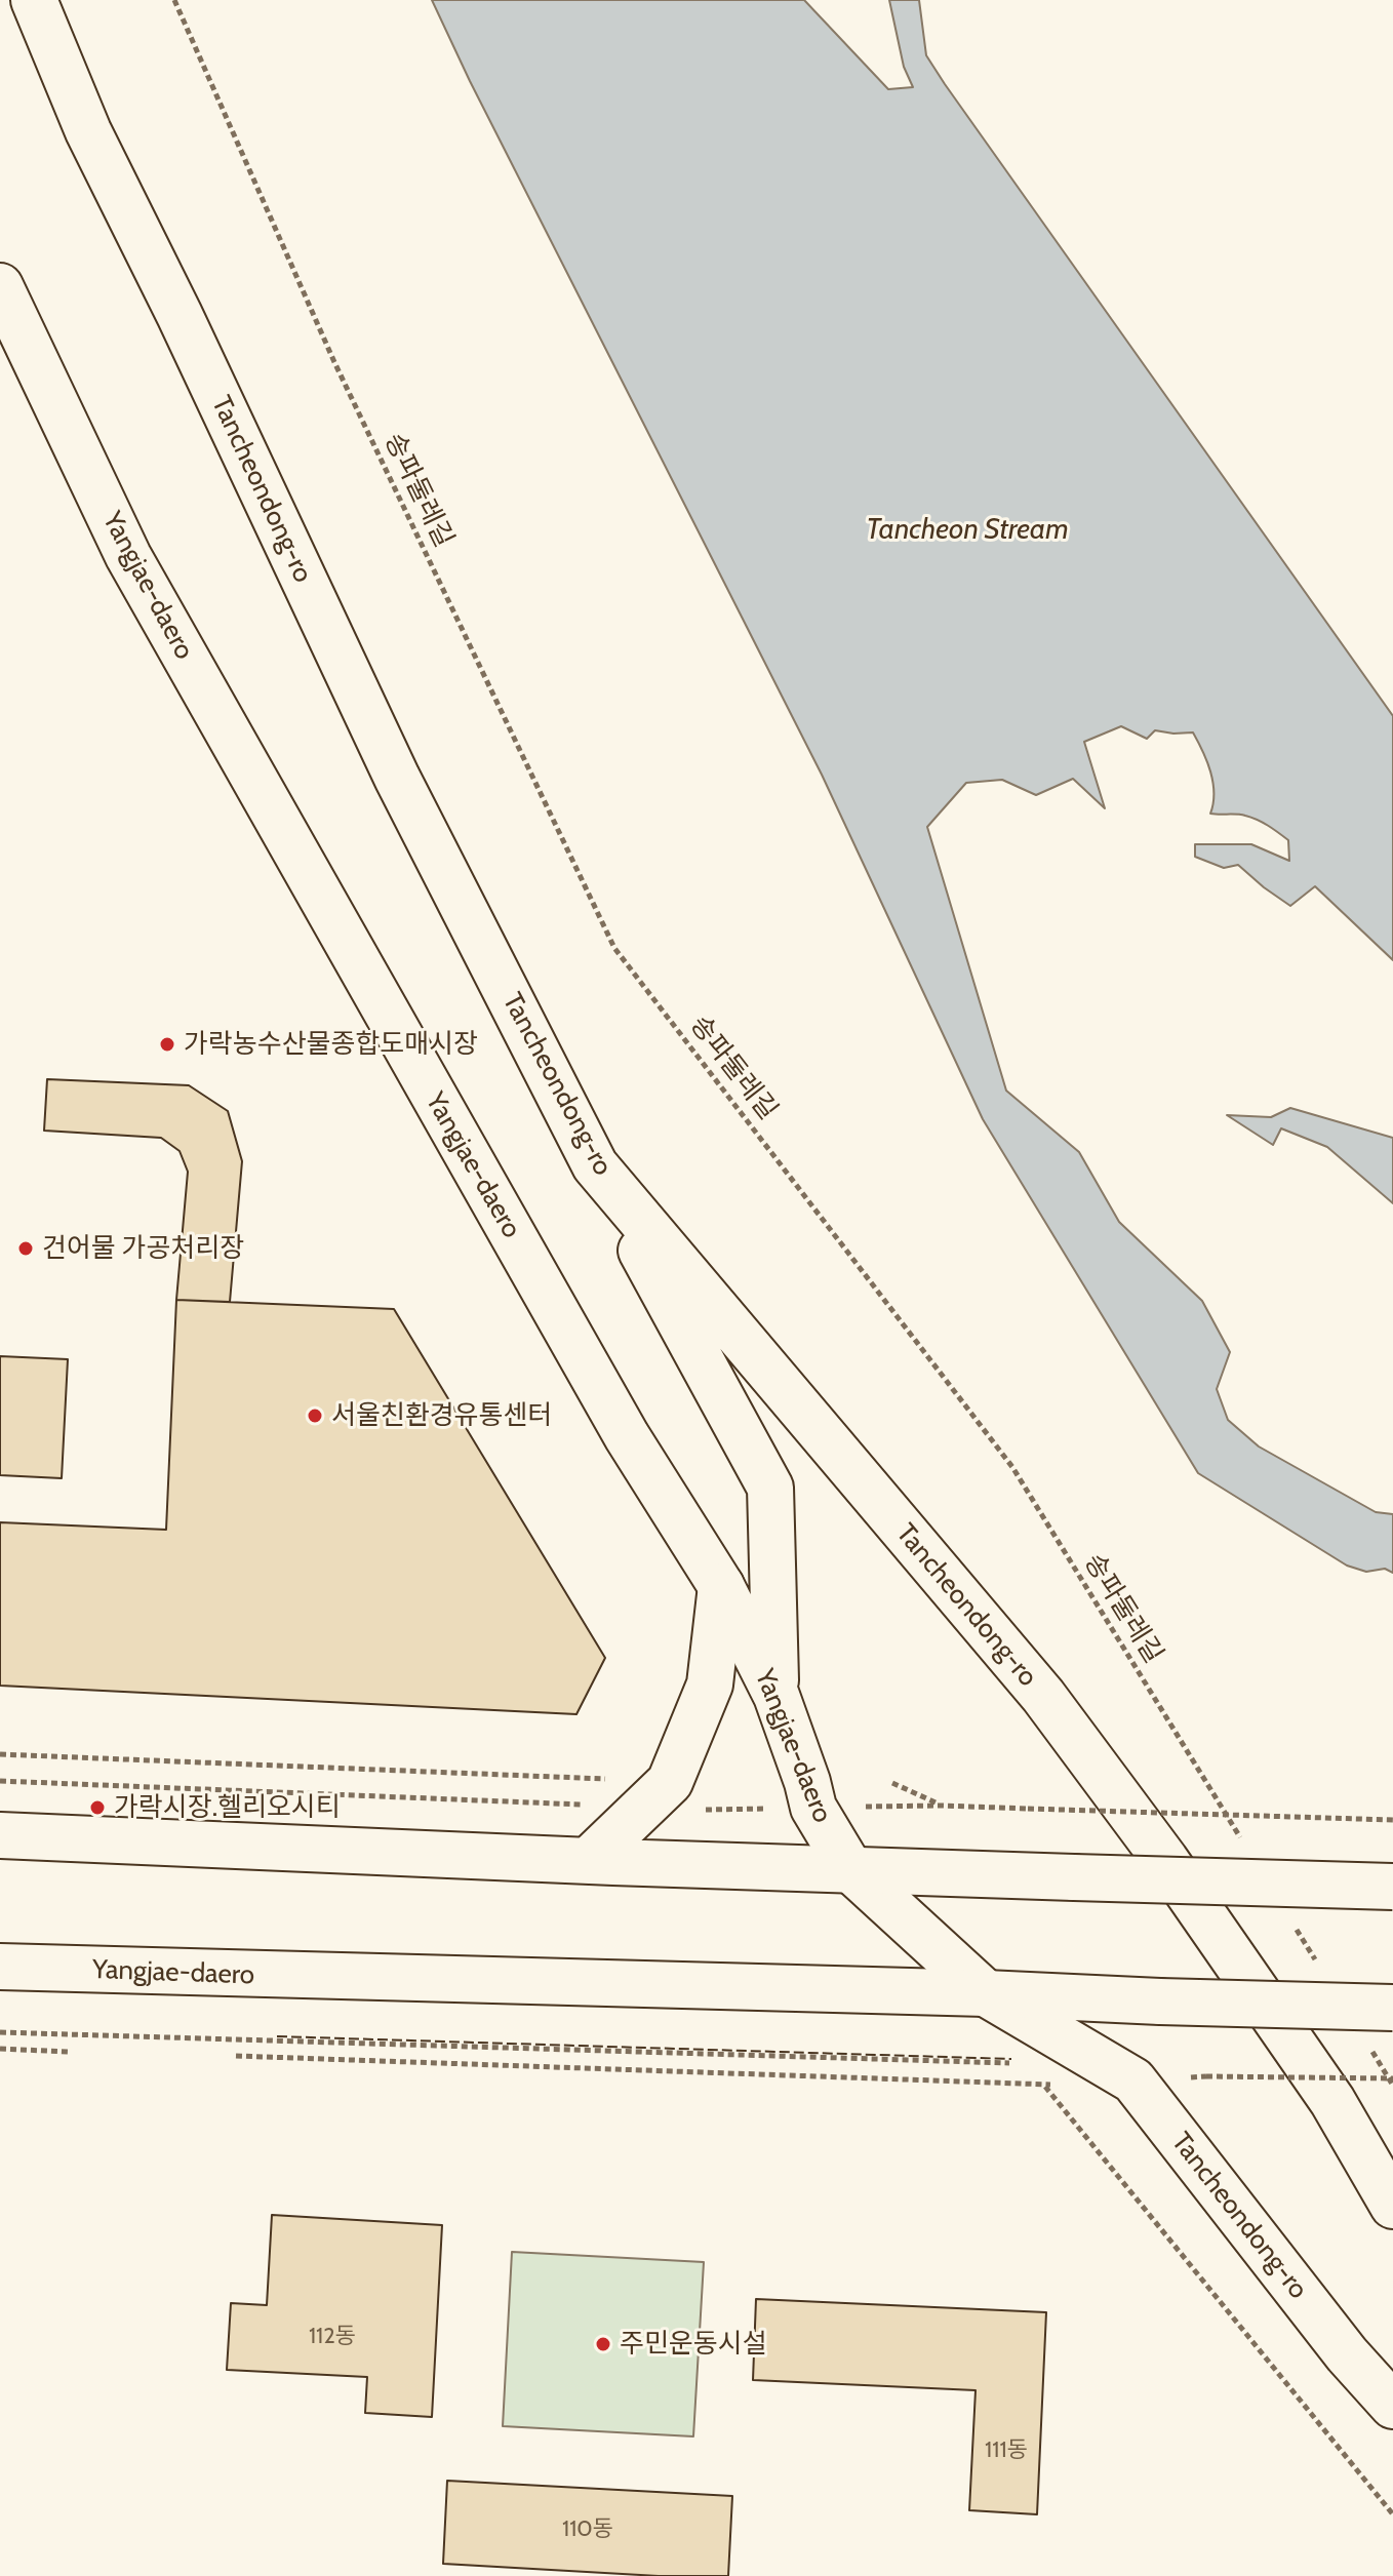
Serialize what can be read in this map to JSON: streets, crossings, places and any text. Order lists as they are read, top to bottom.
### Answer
{
  "streets": {
    "street": ["Tancheondong-ro", "Yangjae-daero"],
    "path": ["송파둘레길"]
  },
  "crossings": [
    ["Tancheondong-ro", "Yangjae-daero"]
  ],
  "water": ["Tancheon Stream"],
  "places": [
    "가락농수산물종합도매시장",
    "건어물 가공처리장",
    "서울친환경유통센터",
    "가락시장.헬리오시티",
    "주민운동시설"
  ],
  "house_numbers": ["112동", "111동", "110동"]
}
